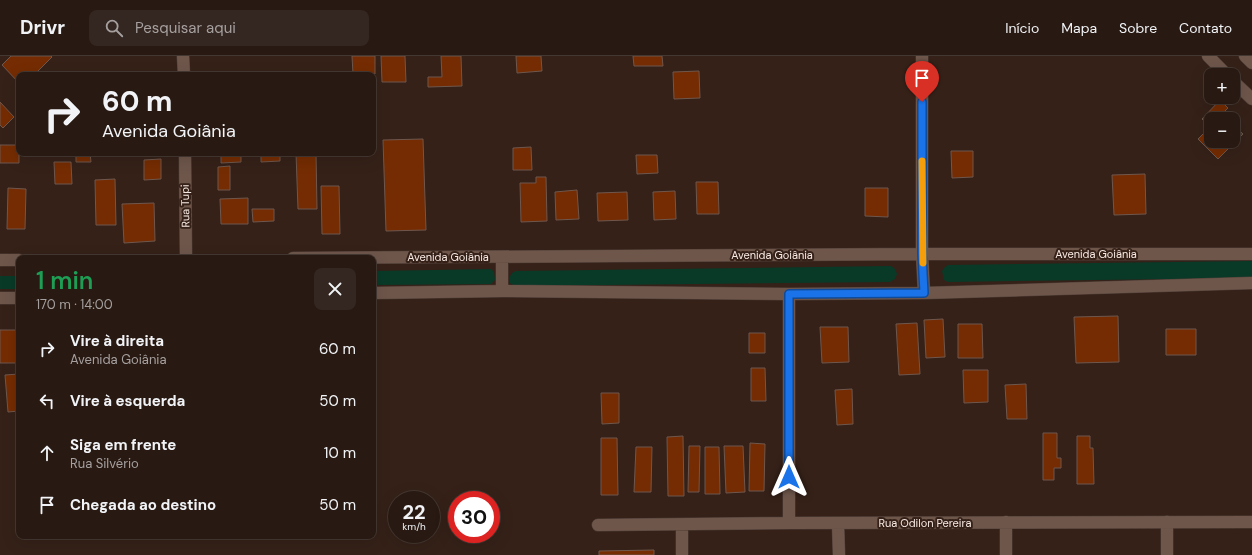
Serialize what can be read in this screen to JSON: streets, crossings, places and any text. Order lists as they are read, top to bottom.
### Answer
{
  "streets": {
    "street": ["Rua Tupi", "Avenida Goiânia", "Rua Odilon Pereira"]
  },
  "page": {
    "header": "Drivr",
    "search": "Pesquisar aqui",
    "nav": [
      "Início",
      "Mapa",
      "Sobre",
      "Contato"
    ],
    "map_buttons": ["+", "−"],
    "turn": ["60 m", "Avenida Goiânia"],
    "heading": ["1 min", "170 m · 14:00"],
    "list": [
      {
        "name": "Vire à direita",
        "note": "Avenida Goiânia",
        "value": "60 m"
      },
      {
        "name": "Vire à esquerda",
        "value": "50 m"
      },
      {
        "name": "Siga em frente",
        "note": "Rua Silvério",
        "value": "10 m"
      },
      {
        "name": "Chegada ao destino",
        "value": "50 m"
      }
    ],
    "speed": "22 km/h",
    "limit": "30"
  }
}
